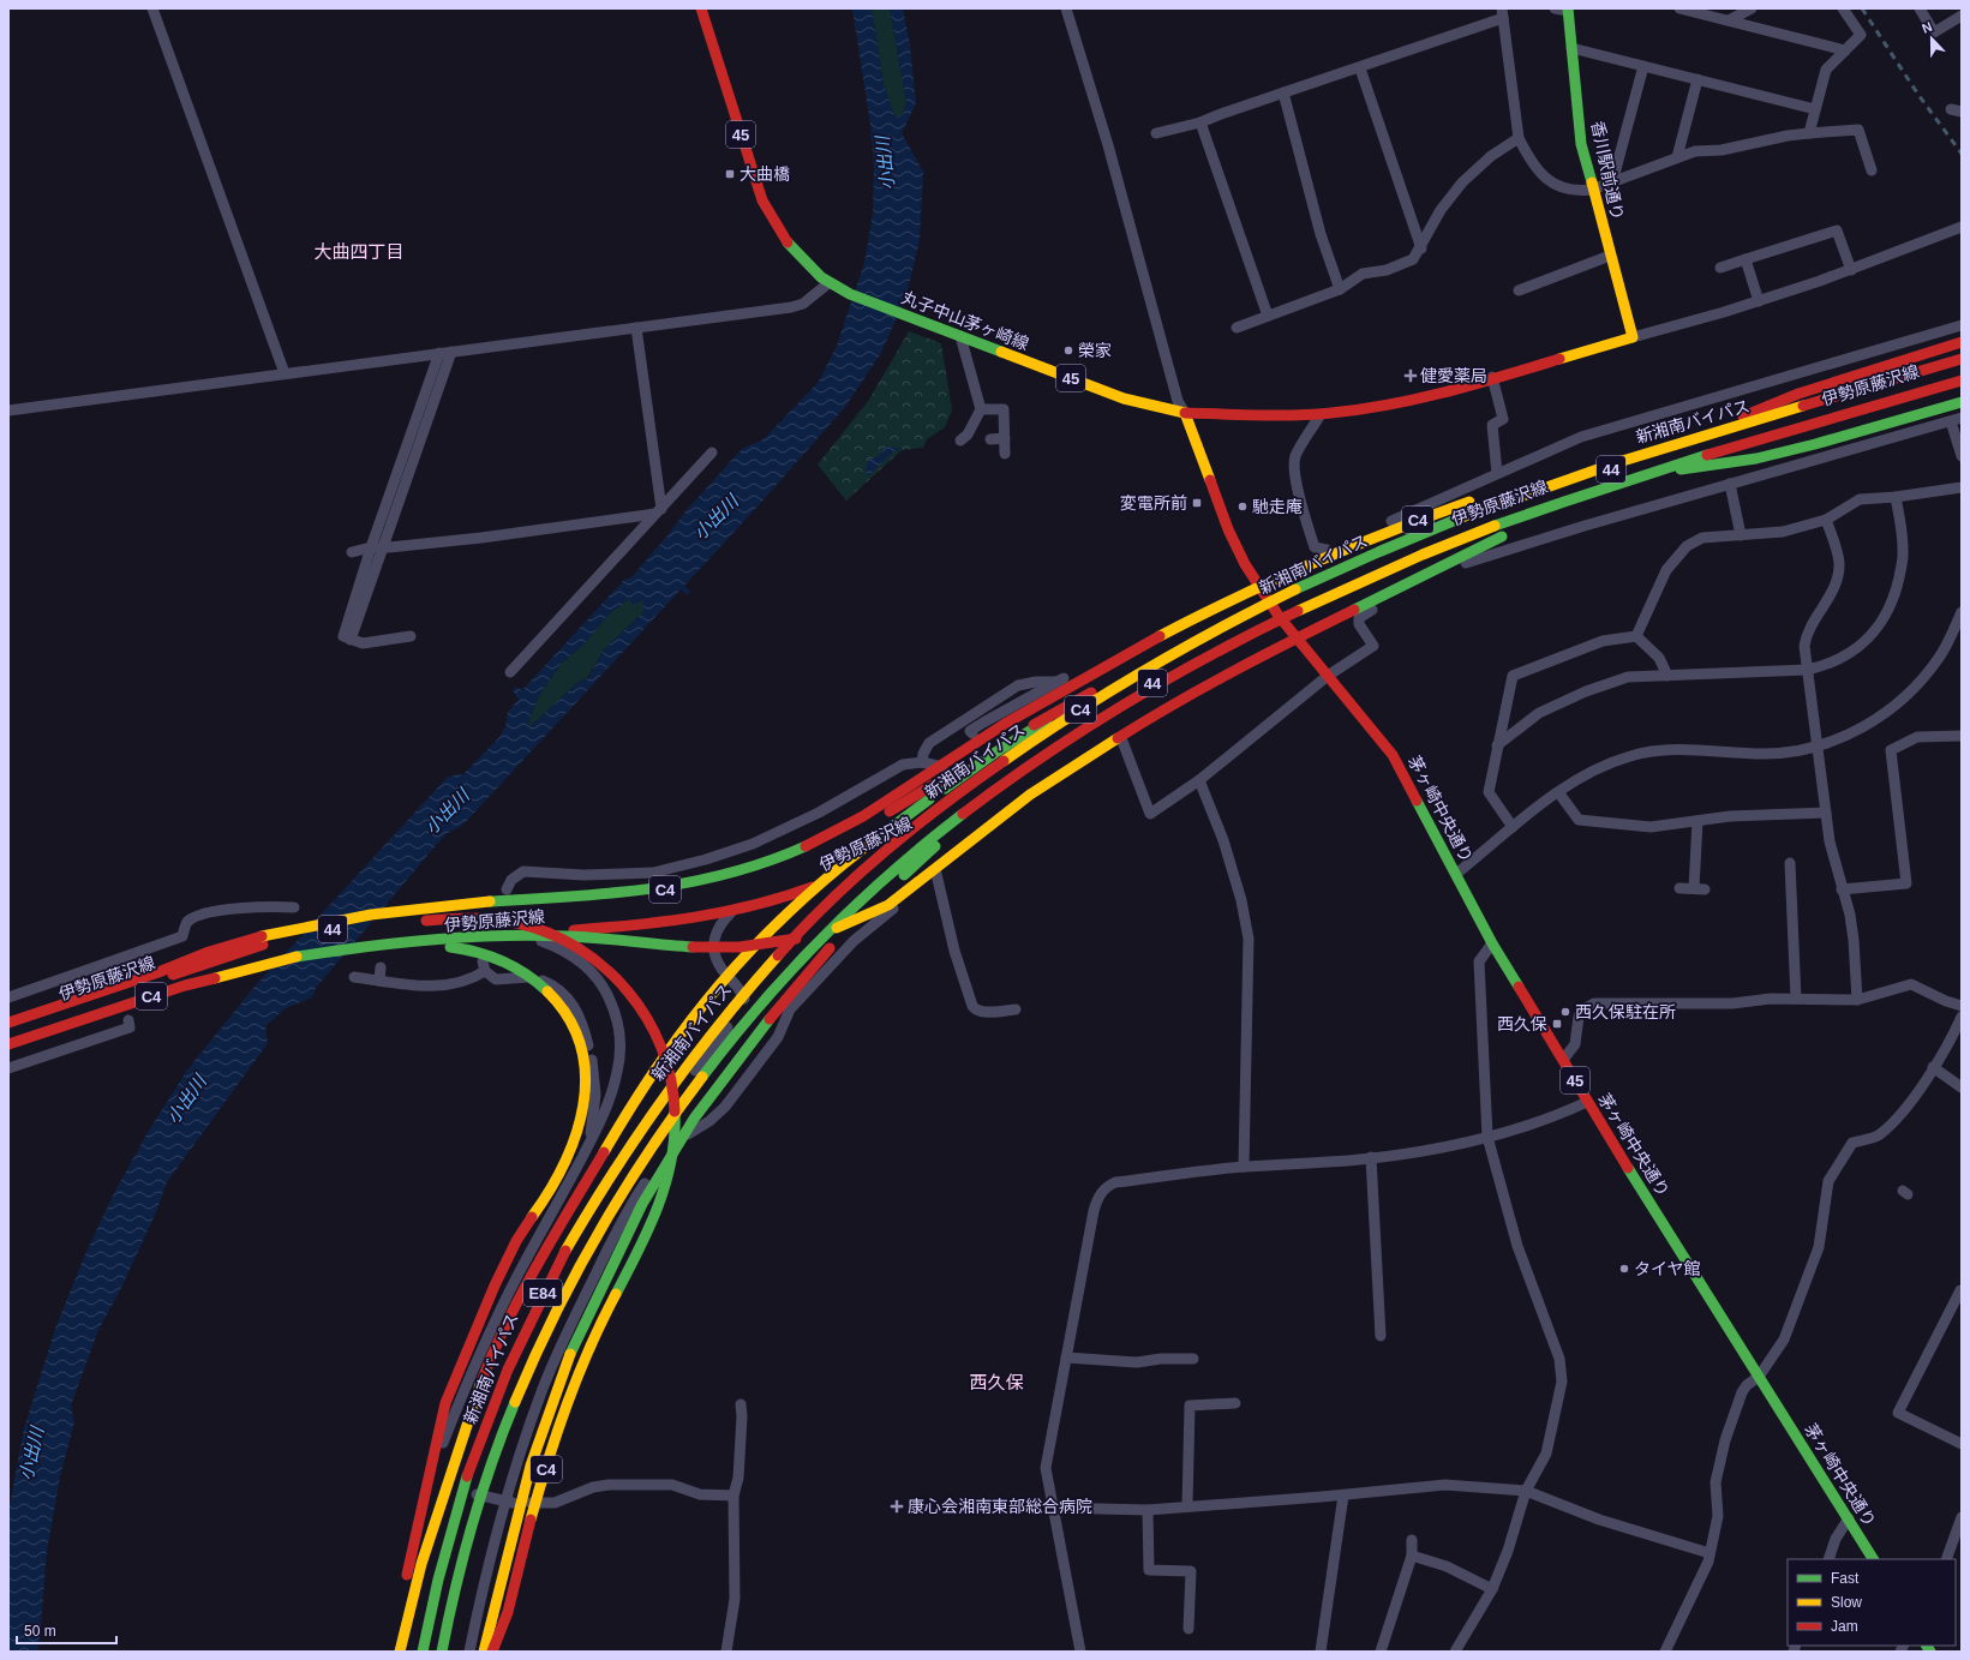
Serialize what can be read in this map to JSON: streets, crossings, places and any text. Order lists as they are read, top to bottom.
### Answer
{
  "streets": {
    "main road": [
      "45",
      "香川駅前通り",
      "丸子中山茅ヶ崎線",
      "伊勢原藤沢線",
      "新湘南バイパス",
      "44",
      "C4",
      "茅ヶ崎中央通り",
      "E84"
    ]
  },
  "crossings": [
    ["45", "丸子中山茅ヶ崎線"],
    ["45", "伊勢原藤沢線"],
    ["45", "茅ヶ崎中央通り"],
    ["香川駅前通り", "丸子中山茅ヶ崎線"],
    ["伊勢原藤沢線", "C4"],
    ["伊勢原藤沢線", "茅ヶ崎中央通り"],
    ["新湘南バイパス", "C4"],
    ["C4", "E84"]
  ],
  "districts": ["大曲四丁目", "西久保"],
  "water": ["小出川"],
  "places": {
    "transit": ["大曲橋", "変電所前", "西久保"],
    "other": [
      "榮家",
      "馳走庵",
      "西久保駐在所",
      "タイヤ館"
    ],
    "health": ["健愛薬局", "康心会湘南東部総合病院"]
  },
  "legend": ["Fast", "Slow", "Jam"],
  "scale_bar": "50 m",
  "north": "top"
}
